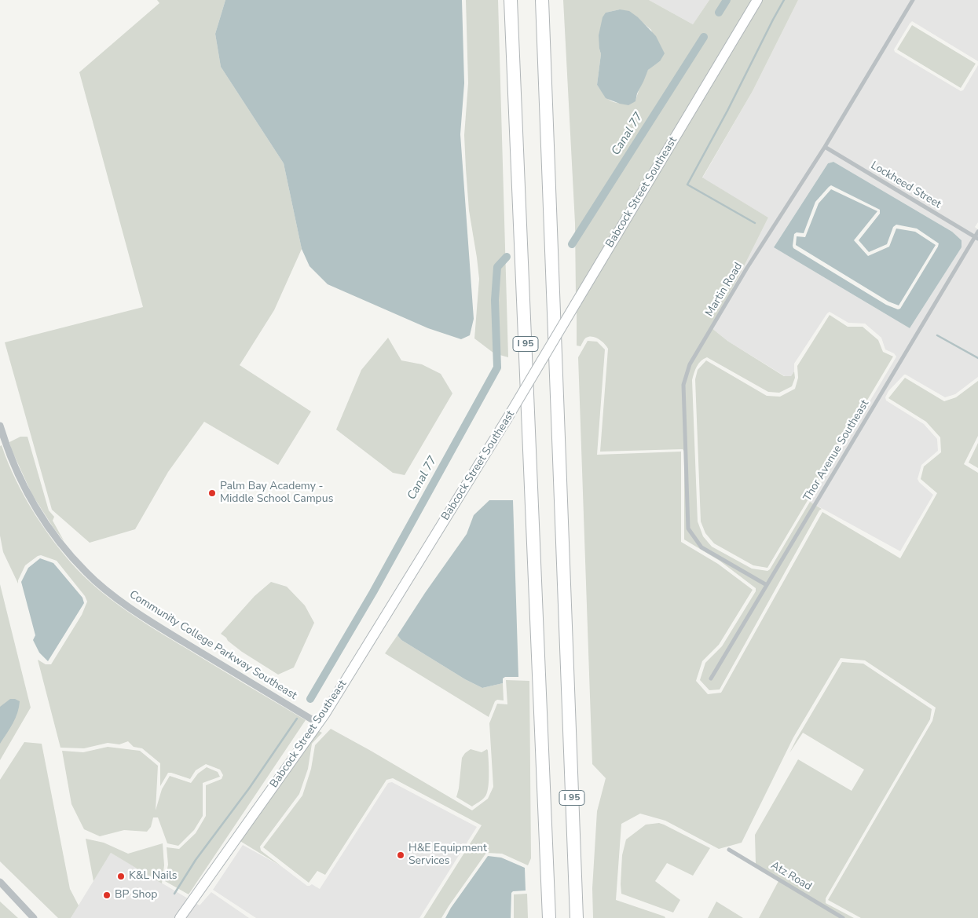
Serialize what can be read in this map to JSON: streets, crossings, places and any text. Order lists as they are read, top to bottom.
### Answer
{
  "streets": {
    "highway": ["I 95"],
    "main road": ["Babcock Street Southeast"],
    "street": [
      "Lockheed Street",
      "Martin Road",
      "Thor Avenue Southeast",
      "Community College Parkway Southeast",
      "Atz Road"
    ]
  },
  "crossings": [
    ["Lockheed Street", "Martin Road"],
    ["Lockheed Street", "Thor Avenue Southeast"],
    ["Babcock Street Southeast", "Community College Parkway Southeast"],
    ["Martin Road", "Thor Avenue Southeast"]
  ],
  "water": ["Canal 77"],
  "places": [
    "Palm Bay Academy - Middle School Campus",
    "H&E Equipment Services",
    "K&L Nails",
    "BP Shop"
  ]
}
